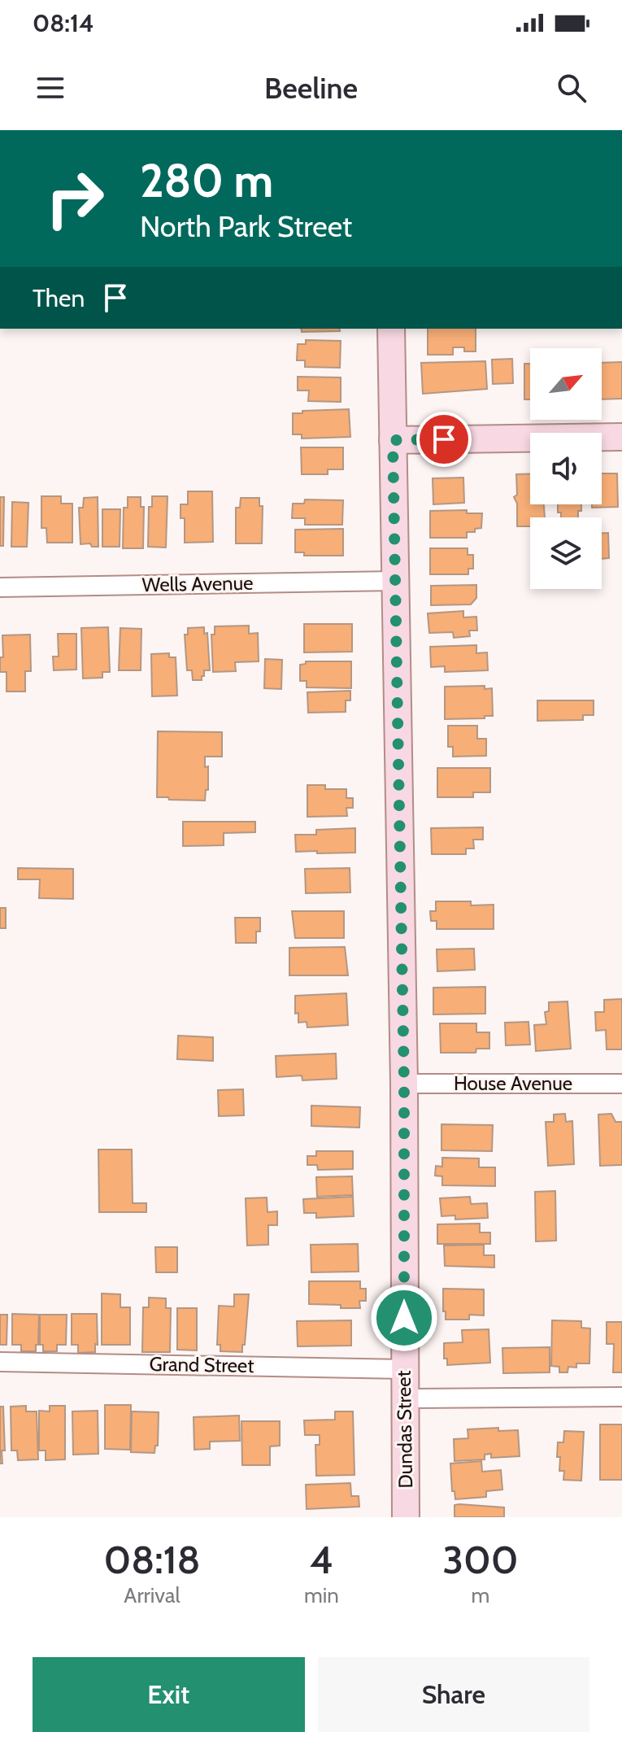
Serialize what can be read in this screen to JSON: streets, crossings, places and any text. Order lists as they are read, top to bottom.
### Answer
{
  "streets": {
    "street": [
      "Wells Avenue",
      "House Avenue",
      "Grand Street",
      "Dundas Street"
    ]
  },
  "crossings": [
    ["Wells Avenue", "Dundas Street"],
    ["House Avenue", "Dundas Street"],
    ["Grand Street", "Dundas Street"]
  ],
  "north": "top right",
  "page": {
    "status": "08:14",
    "header": "Beeline",
    "turn": ["280 m", "North Park Street"],
    "then": "Then",
    "eta": [
      "08:18",
      "Arrival",
      "4",
      "min",
      "300",
      "m"
    ],
    "buttons": ["Exit", "Share"]
  }
}
